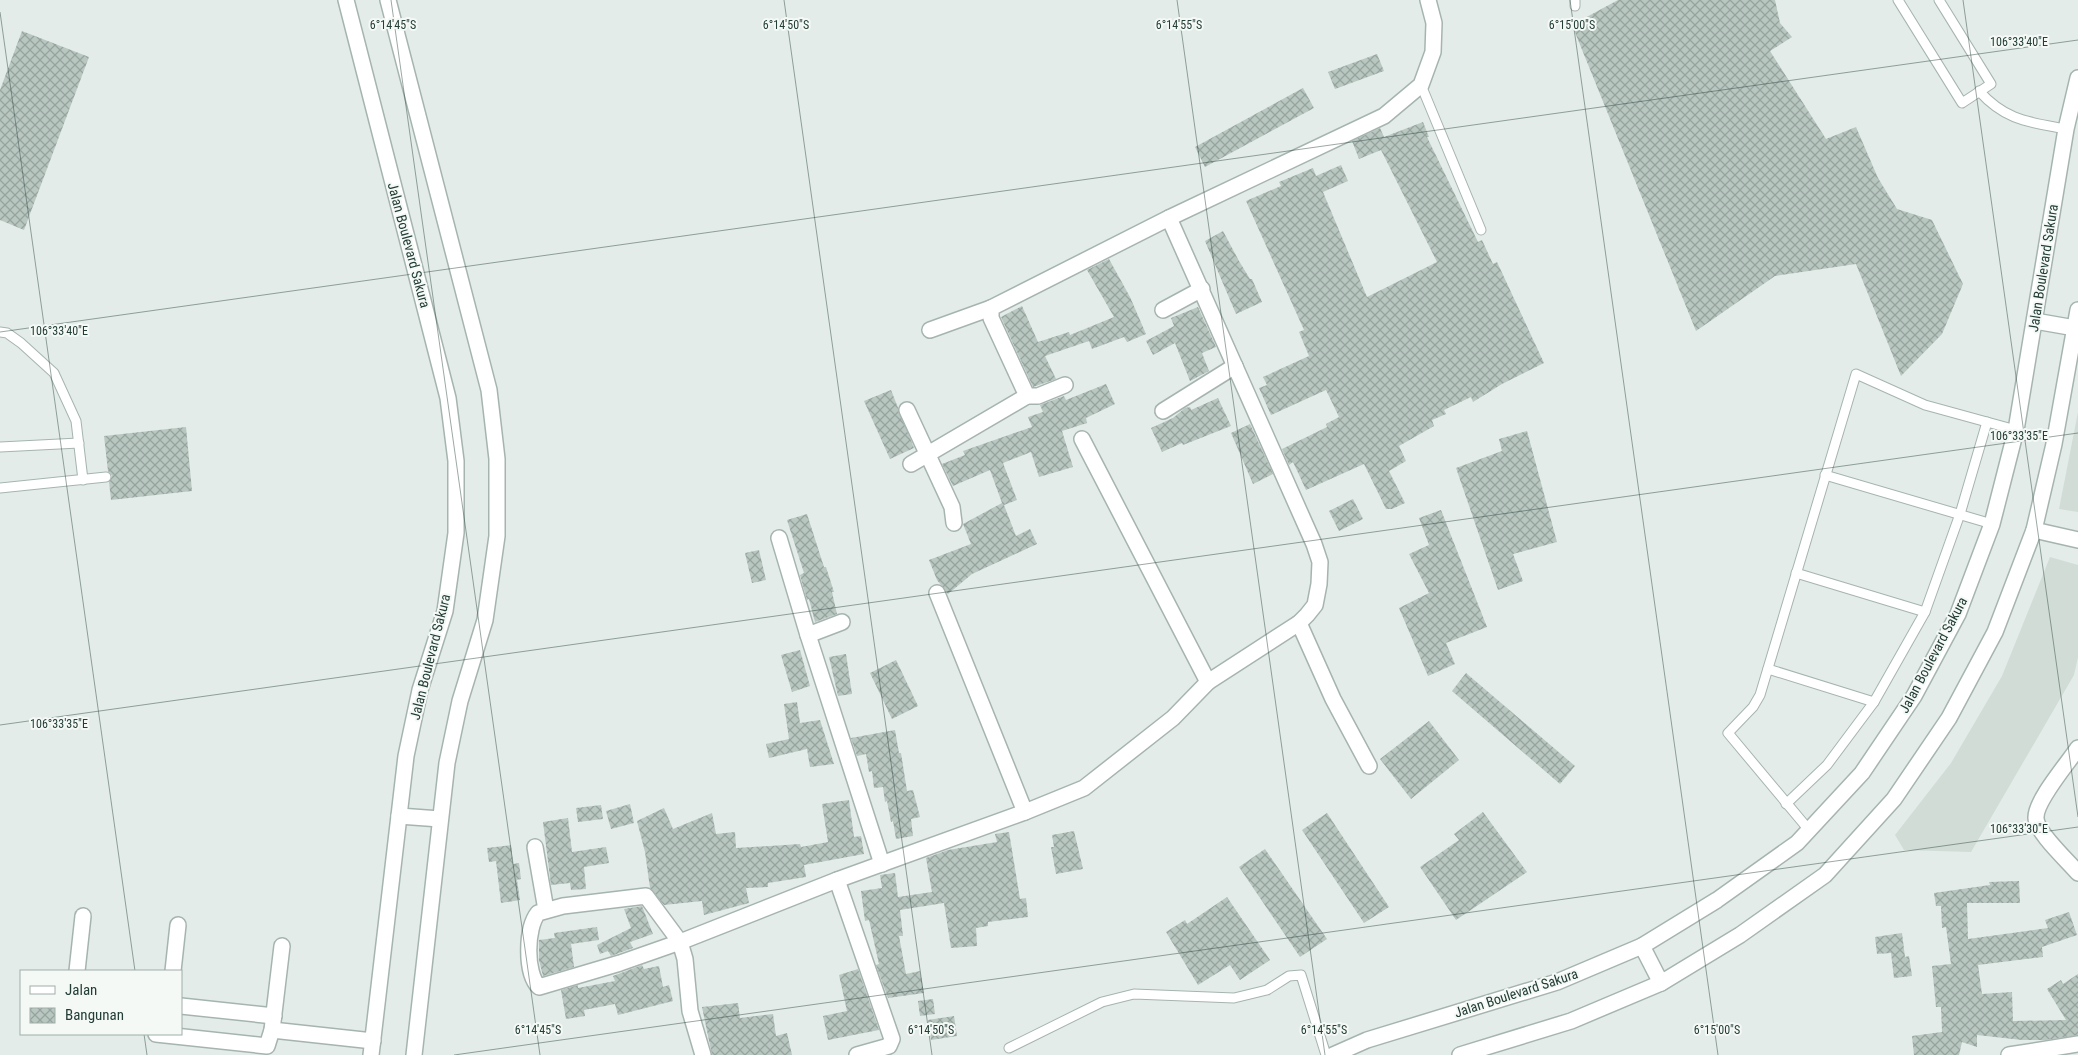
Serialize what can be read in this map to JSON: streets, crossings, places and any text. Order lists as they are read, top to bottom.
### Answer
{
  "streets": {
    "street": ["Jalan Boulevard Sakura"]
  },
  "legend": ["Jalan", "Bangunan"],
  "coordinates": [
    "6°14'45\"S",
    "6°14'50\"S",
    "6°14'55\"S",
    "6°15'00\"S",
    "106°33'40\"E",
    "106°33'35\"E",
    "106°33'30\"E"
  ]
}
